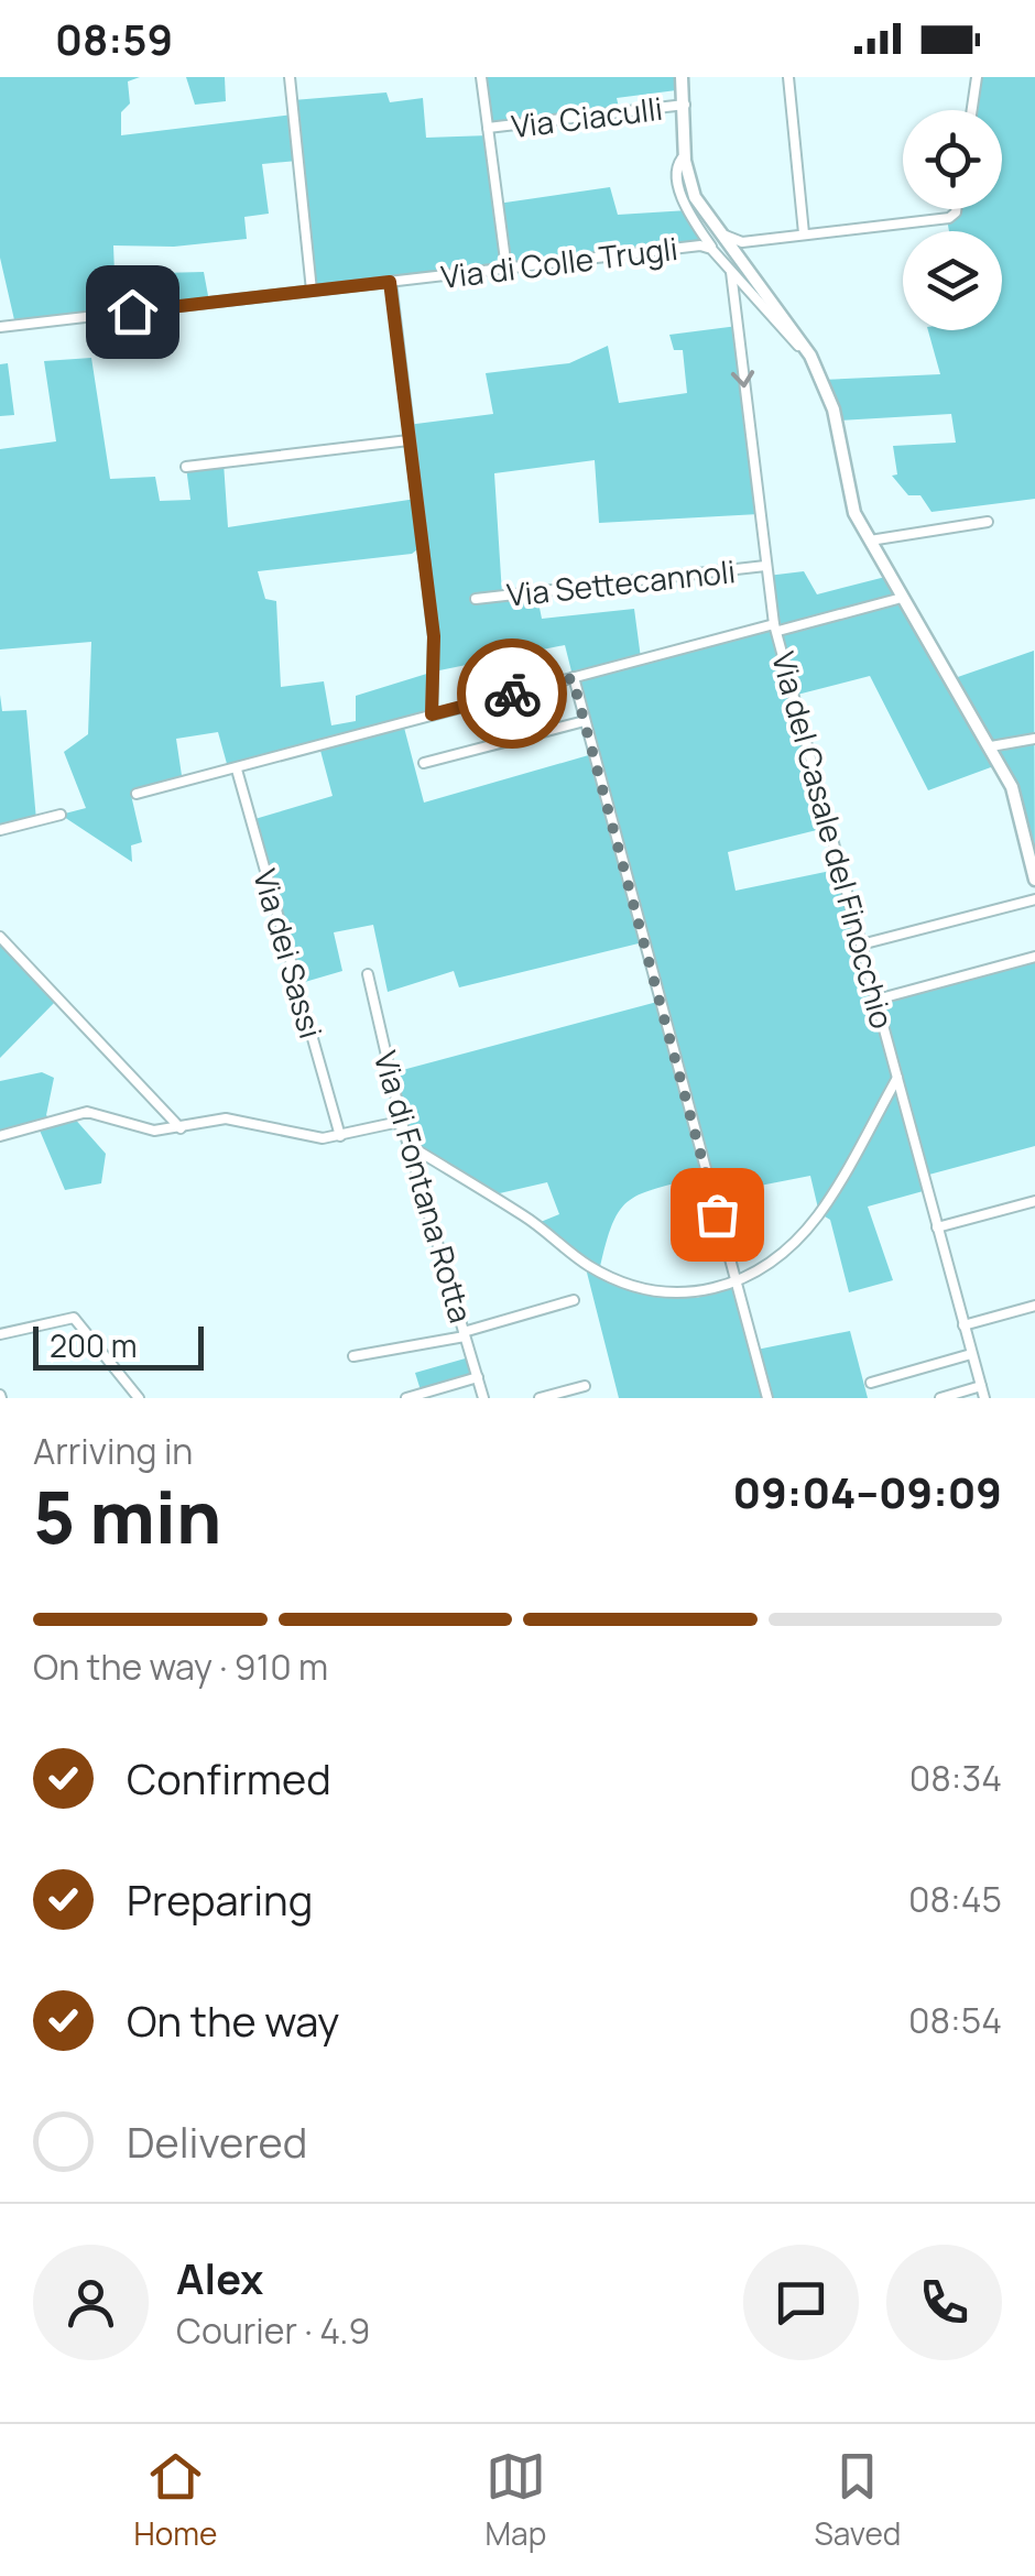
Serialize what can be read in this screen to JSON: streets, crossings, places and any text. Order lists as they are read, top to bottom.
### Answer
{
  "streets": {
    "street": [
      "Via Ciaculli",
      "Via di Colle Trugli",
      "Via Settecannoli",
      "Via del Casale del Finocchio",
      "Via dei Sassi",
      "Via di Fontana Rotta"
    ]
  },
  "crossings": [
    ["Via di Colle Trugli", "Via del Casale del Finocchio"],
    ["Via Settecannoli", "Via del Casale del Finocchio"]
  ],
  "scale_bar": "200 m",
  "page": {
    "status": "08:59",
    "scale": "200 m",
    "heading": ["5 min", "Arriving in", "09:04–09:09"],
    "panel": ["Alex", "Courier · 4.9"],
    "bar": "On the way · 910 m",
    "list": [
      ["Confirmed", "08:34"],
      ["Preparing", "08:45"],
      ["On the way", "08:54"],
      "Delivered"
    ],
    "tabs": ["Home", "Map", "Saved"]
  }
}
